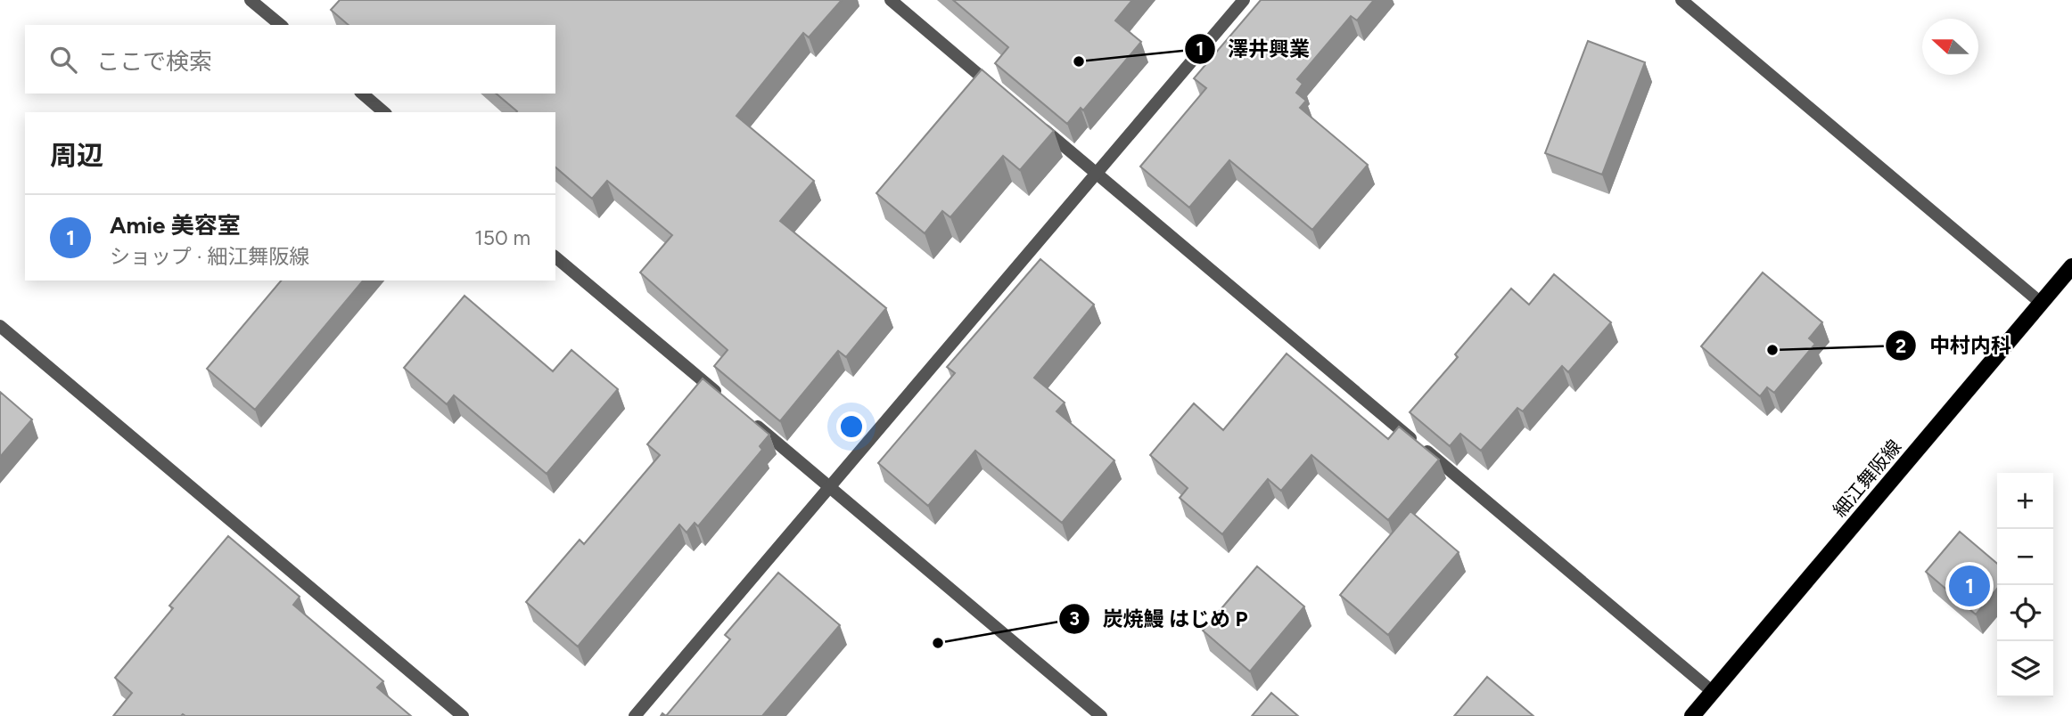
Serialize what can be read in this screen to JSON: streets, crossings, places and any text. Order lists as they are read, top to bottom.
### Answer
{
  "streets": {
    "main road": ["細江舞阪線"]
  },
  "places": ["澤井興業", "中村内科", "炭焼鰻 はじめ P"],
  "north": "left",
  "page": {
    "search": "ここで検索",
    "heading": "周辺",
    "list": [
      {
        "mark": "1",
        "name": "Amie 美容室",
        "note": "ショップ · 細江舞阪線",
        "value": "150 m"
      }
    ],
    "map_buttons": ["+", "−"],
    "pins": "1"
  }
}
